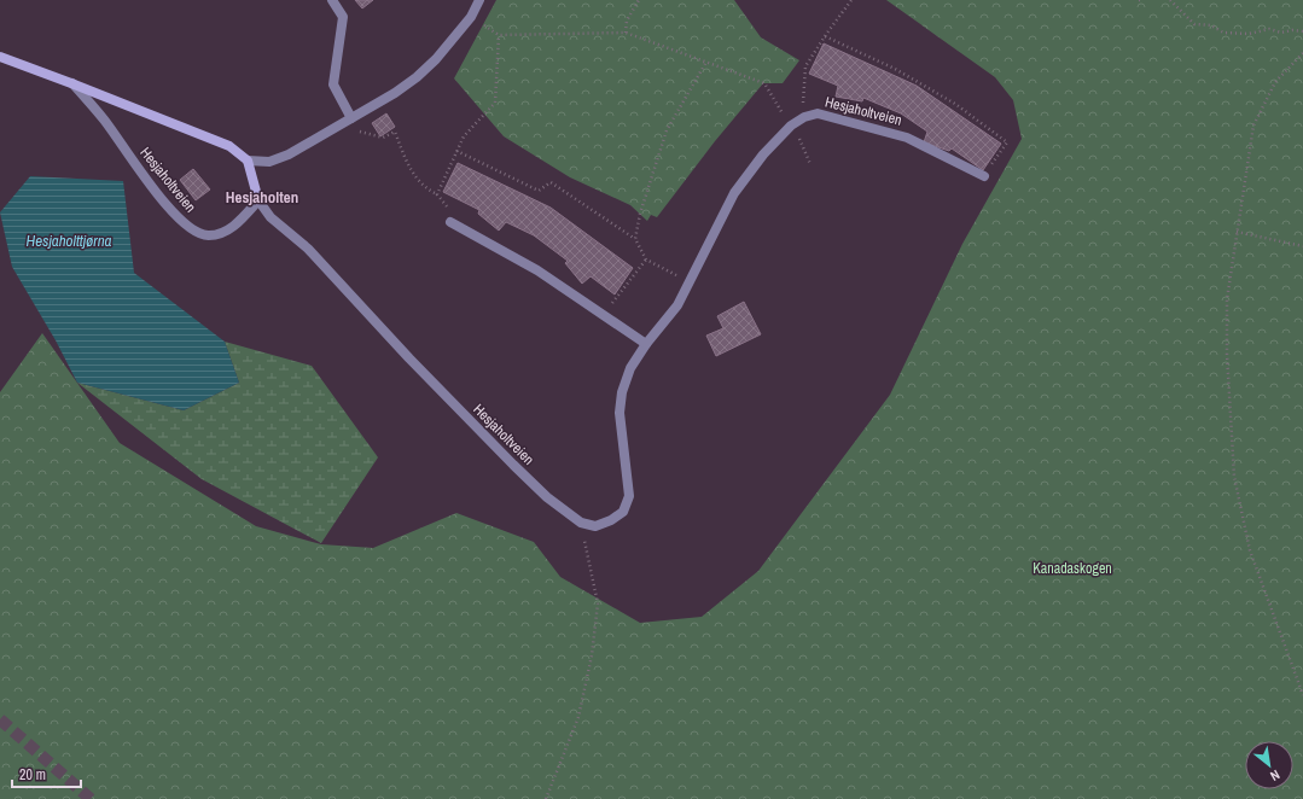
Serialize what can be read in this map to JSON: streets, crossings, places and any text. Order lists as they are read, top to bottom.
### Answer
{
  "streets": {
    "main road": ["Hesjaholtveien"]
  },
  "districts": ["Hesjaholten"],
  "water": ["Hesjaholttjørna"],
  "parks": ["Kanadaskogen"],
  "scale_bar": "20 m",
  "north": "bottom right"
}
